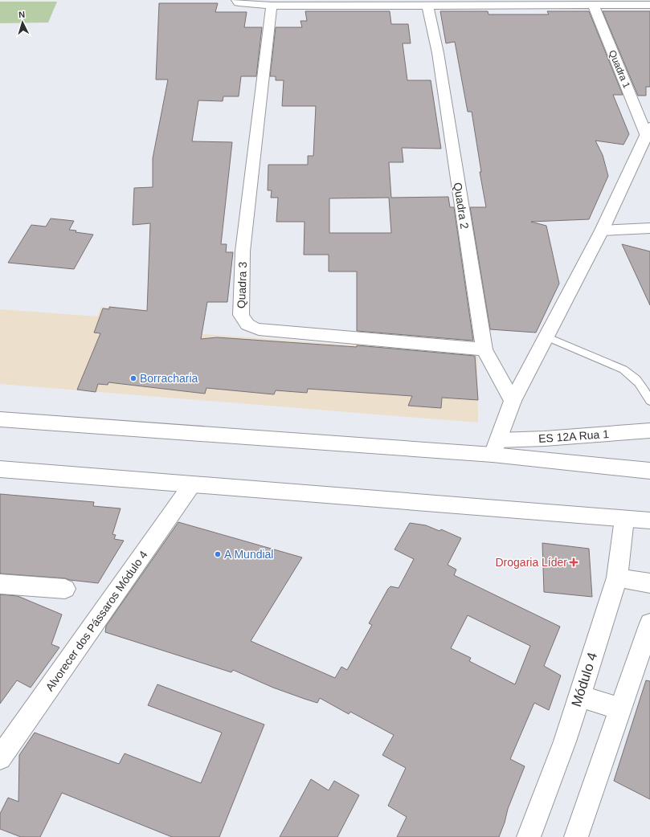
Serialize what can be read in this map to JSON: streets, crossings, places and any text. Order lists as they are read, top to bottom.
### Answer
{
  "streets": {
    "street": [
      "Quadra 1",
      "Quadra 2",
      "Quadra 3",
      "ES 12A Rua 1",
      "Alvorecer dos Pássaros Módulo 4",
      "Módulo 4"
    ]
  },
  "crossings": [
    ["Quadra 2", "Quadra 3"]
  ],
  "places": {
    "other": ["Borracharia", "A Mundial"],
    "health": ["Drogaria Líder"]
  },
  "north": "top"
}
